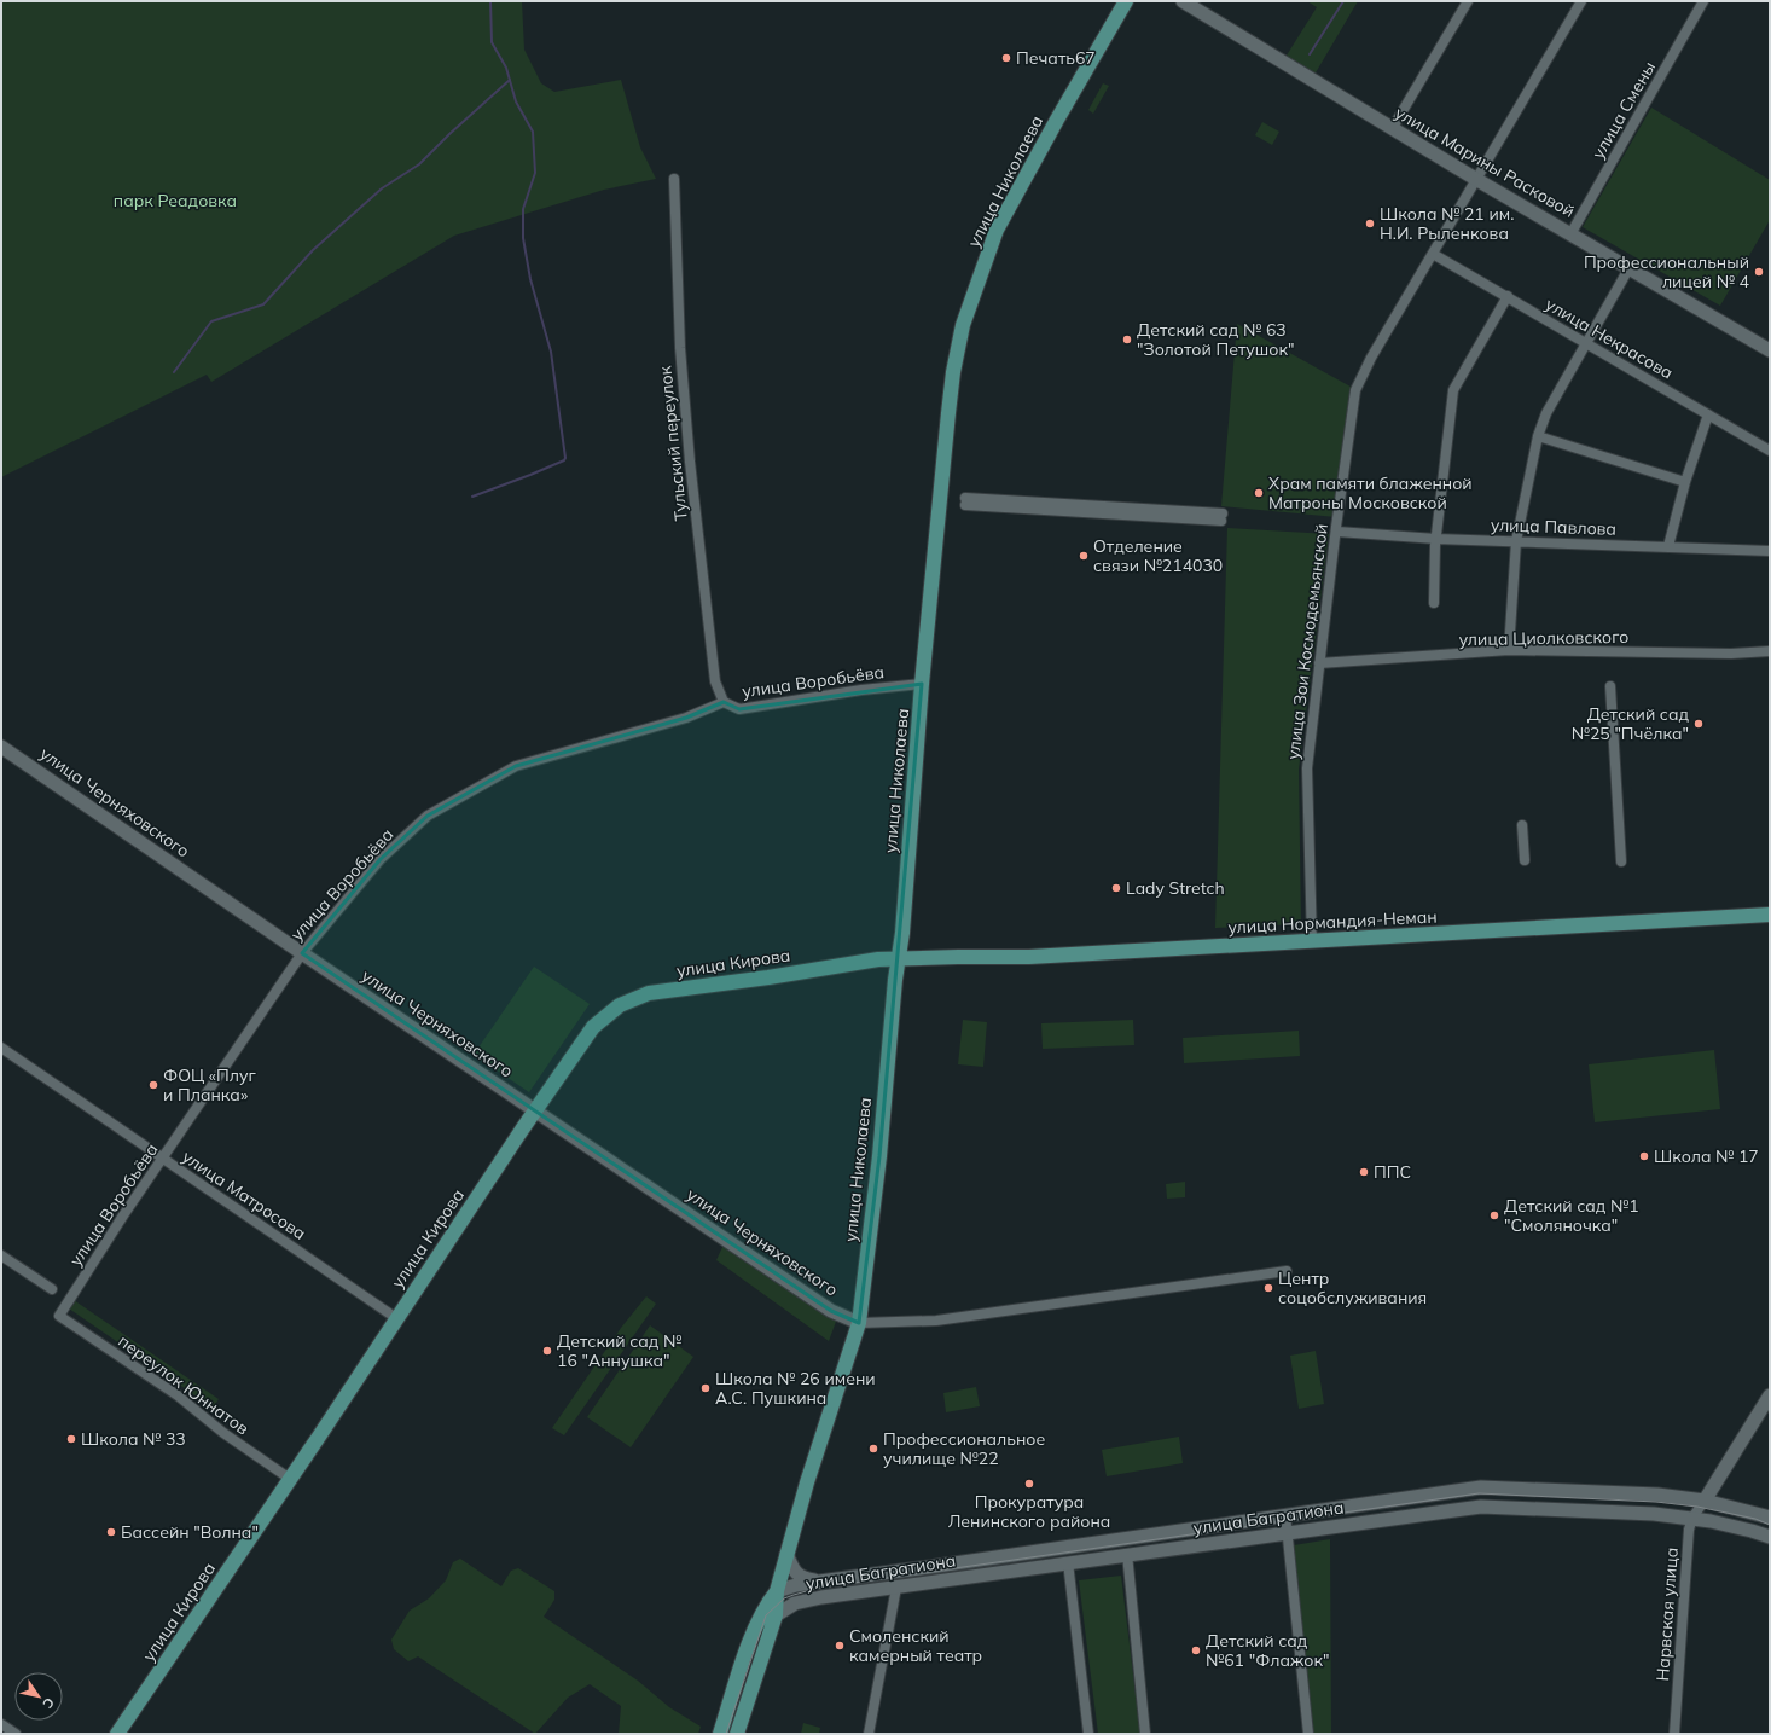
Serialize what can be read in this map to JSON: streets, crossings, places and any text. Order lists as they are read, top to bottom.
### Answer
{
  "streets": {
    "main road": [
      "улица Марины Расковой",
      "улица Николаева",
      "улица Черняховского",
      "улица Нормандия-Неман",
      "улица Кирова",
      "улица Багратиона"
    ],
    "street": [
      "улица Смены",
      "улица Некрасова",
      "Тульский переулок",
      "улица Павлова",
      "улица Циолковского",
      "улица Зои Космодемьянской",
      "улица Воробьёва",
      "улица Матросова",
      "переулок Юннатов",
      "Нарвская улица"
    ]
  },
  "crossings": [
    ["улица Смены", "улица Марины Расковой"],
    ["улица Марины Расковой", "улица Зои Космодемьянской"],
    ["улица Николаева", "улица Воробьёва"],
    ["улица Николаева", "улица Черняховского"],
    ["улица Николаева", "улица Нормандия-Неман"],
    ["улица Николаева", "улица Кирова"],
    ["улица Николаева", "улица Багратиона"],
    ["улица Некрасова", "улица Зои Космодемьянской"],
    ["Тульский переулок", "улица Воробьёва"],
    ["улица Павлова", "улица Зои Космодемьянской"],
    ["улица Циолковского", "улица Зои Космодемьянской"],
    ["улица Зои Космодемьянской", "улица Нормандия-Неман"],
    ["улица Воробьёва", "улица Черняховского"],
    ["улица Воробьёва", "улица Матросова"],
    ["улица Воробьёва", "переулок Юннатов"],
    ["улица Черняховского", "улица Кирова"],
    ["улица Нормандия-Неман", "улица Кирова"],
    ["улица Кирова", "улица Матросова"],
    ["улица Кирова", "переулок Юннатов"],
    ["улица Багратиона", "Нарвская улица"]
  ],
  "parks": ["парк Реадовка"],
  "places": [
    "Печать67",
    "Школа № 21 им. Н.И. Рыленкова",
    "Профессиональный лицей № 4",
    "Детский сад № 63 \"Золотой Петушок\"",
    "Храм памяти блаженной Матроны Московской",
    "Отделение связи №214030",
    "Детский сад №25 \"Пчёлка\"",
    "Lady Stretch",
    "ФОЦ «Плуг и Планка»",
    "Школа № 17",
    "ППС",
    "Детский сад №1 \"Смоляночка\"",
    "Центр соцобслуживания",
    "Детский сад № 16 \"Аннушка\"",
    "Школа № 26 имени А.С. Пушкина",
    "Школа № 33",
    "Профессиональное училище №22",
    "Прокуратура Ленинского района",
    "Бассейн \"Волна\"",
    "Смоленский камерный театр",
    "Детский сад №61 \"Флажок\""
  ],
  "north": "bottom right"
}
